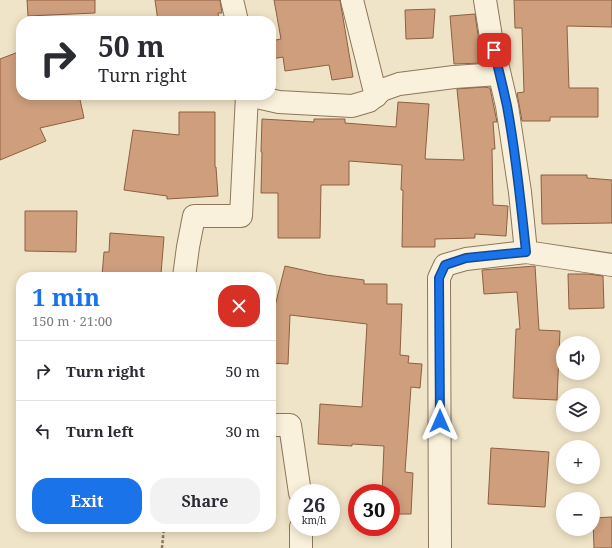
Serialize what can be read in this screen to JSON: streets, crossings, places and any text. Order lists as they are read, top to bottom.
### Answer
{
  "page": {
    "turn": ["50 m", "Turn right"],
    "heading": ["1 min", "150 m · 21:00"],
    "map_buttons": ["+", "−"],
    "list": [
      {
        "name": "Turn right",
        "value": "50 m"
      },
      {
        "name": "Turn left",
        "value": "30 m"
      }
    ],
    "buttons": ["Exit", "Share"],
    "speed": "26 km/h",
    "limit": "30"
  }
}
